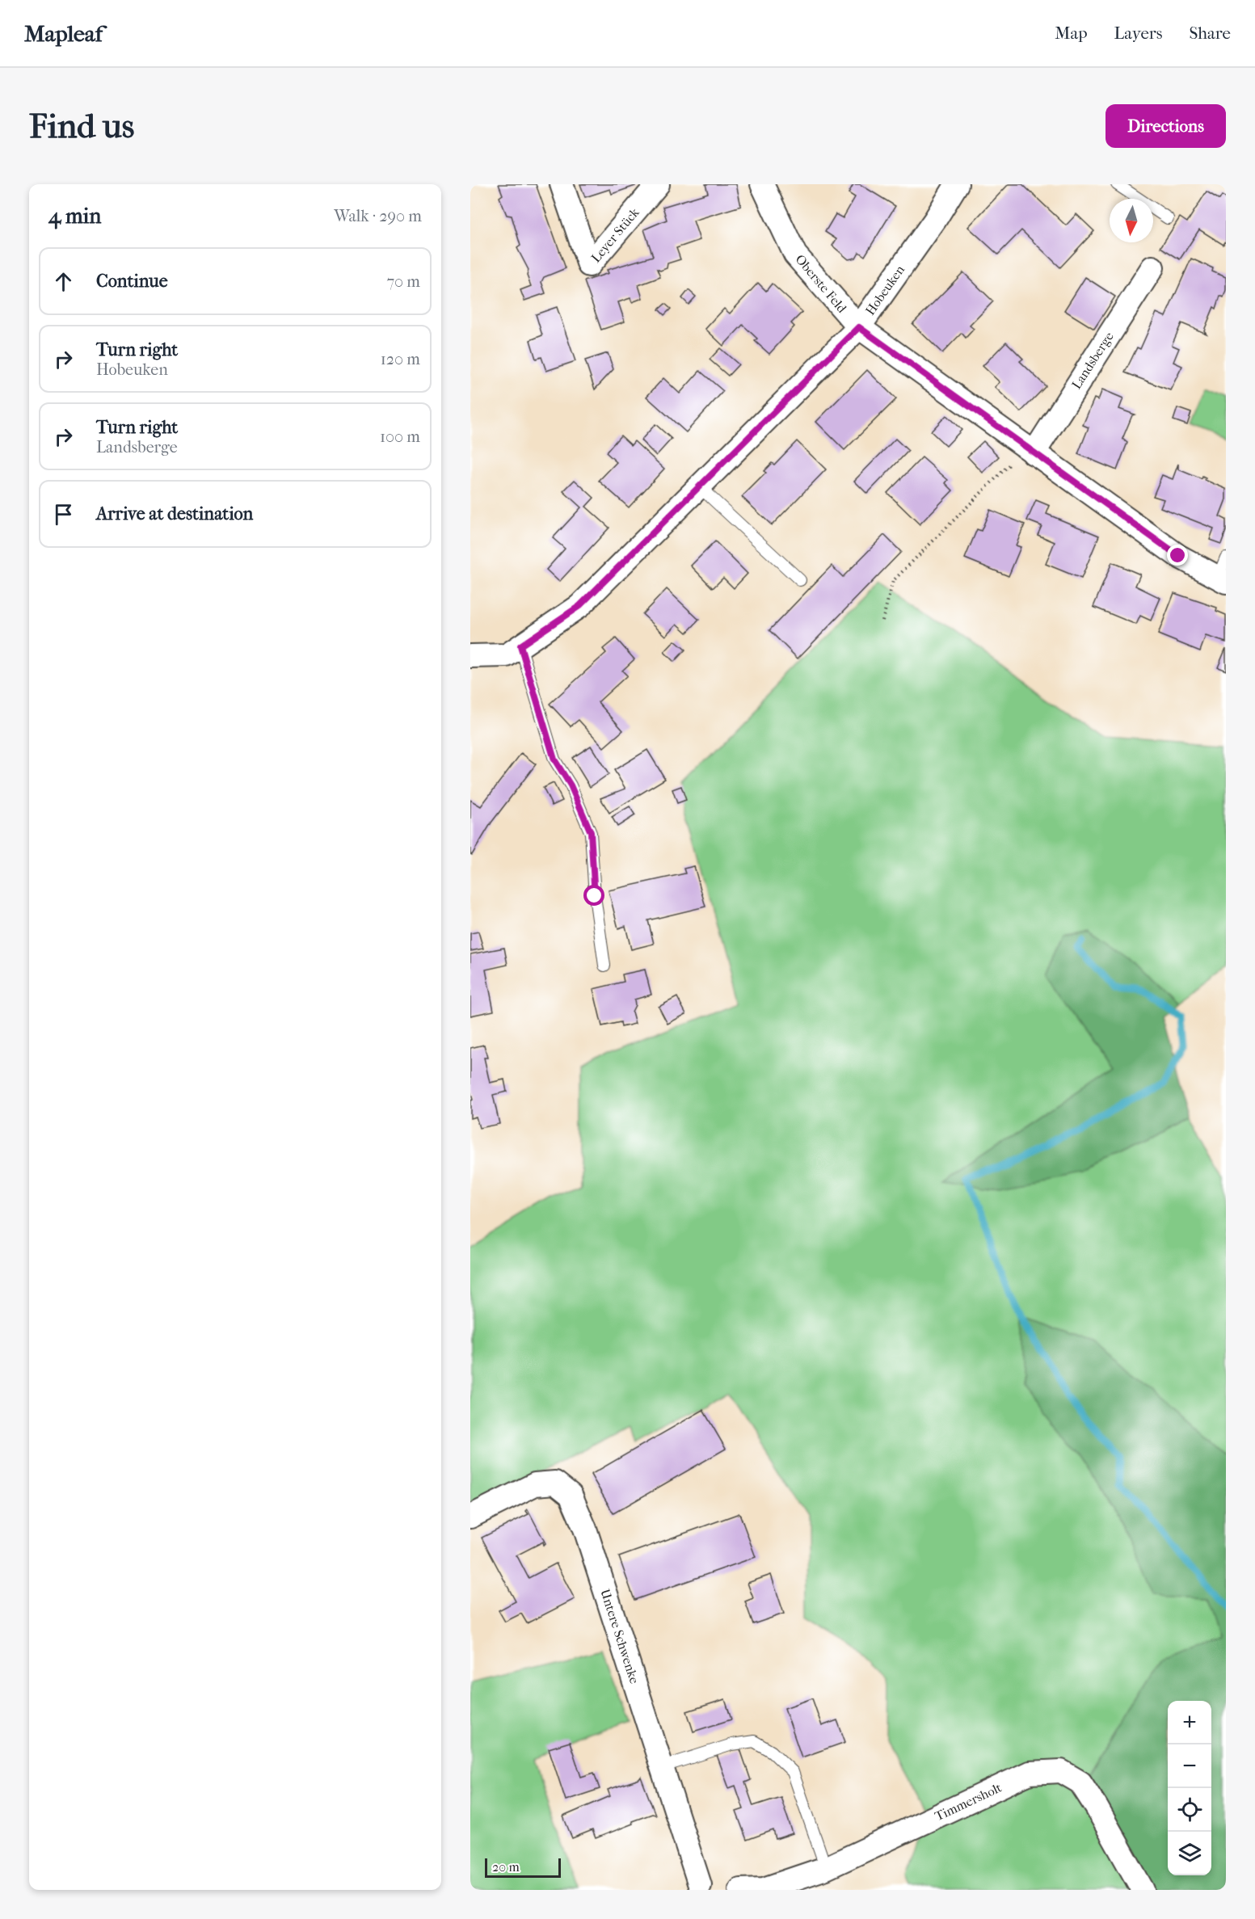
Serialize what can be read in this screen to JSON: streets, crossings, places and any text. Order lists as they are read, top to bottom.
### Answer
{
  "streets": {
    "street": [
      "Leyer Stück",
      "Oberste Feld",
      "Hobeuken",
      "Landsberge",
      "Untere Schwenke",
      "Timmersholt"
    ]
  },
  "crossings": [
    ["Oberste Feld", "Hobeuken"]
  ],
  "scale_bar": "20 m",
  "north": "bottom",
  "page": {
    "header": "Mapleaf",
    "nav": ["Map", "Layers", "Share"],
    "buttons": "Directions",
    "title": "Find us",
    "heading": ["4 min", "Walk · 290 m"],
    "list": [
      ["Continue", "70 m"],
      ["Turn right", "Hobeuken", "120 m"],
      ["Turn right", "Landsberge", "100 m"],
      "Arrive at destination"
    ],
    "map_buttons": ["+", "−"],
    "scale": "20 m"
  }
}
